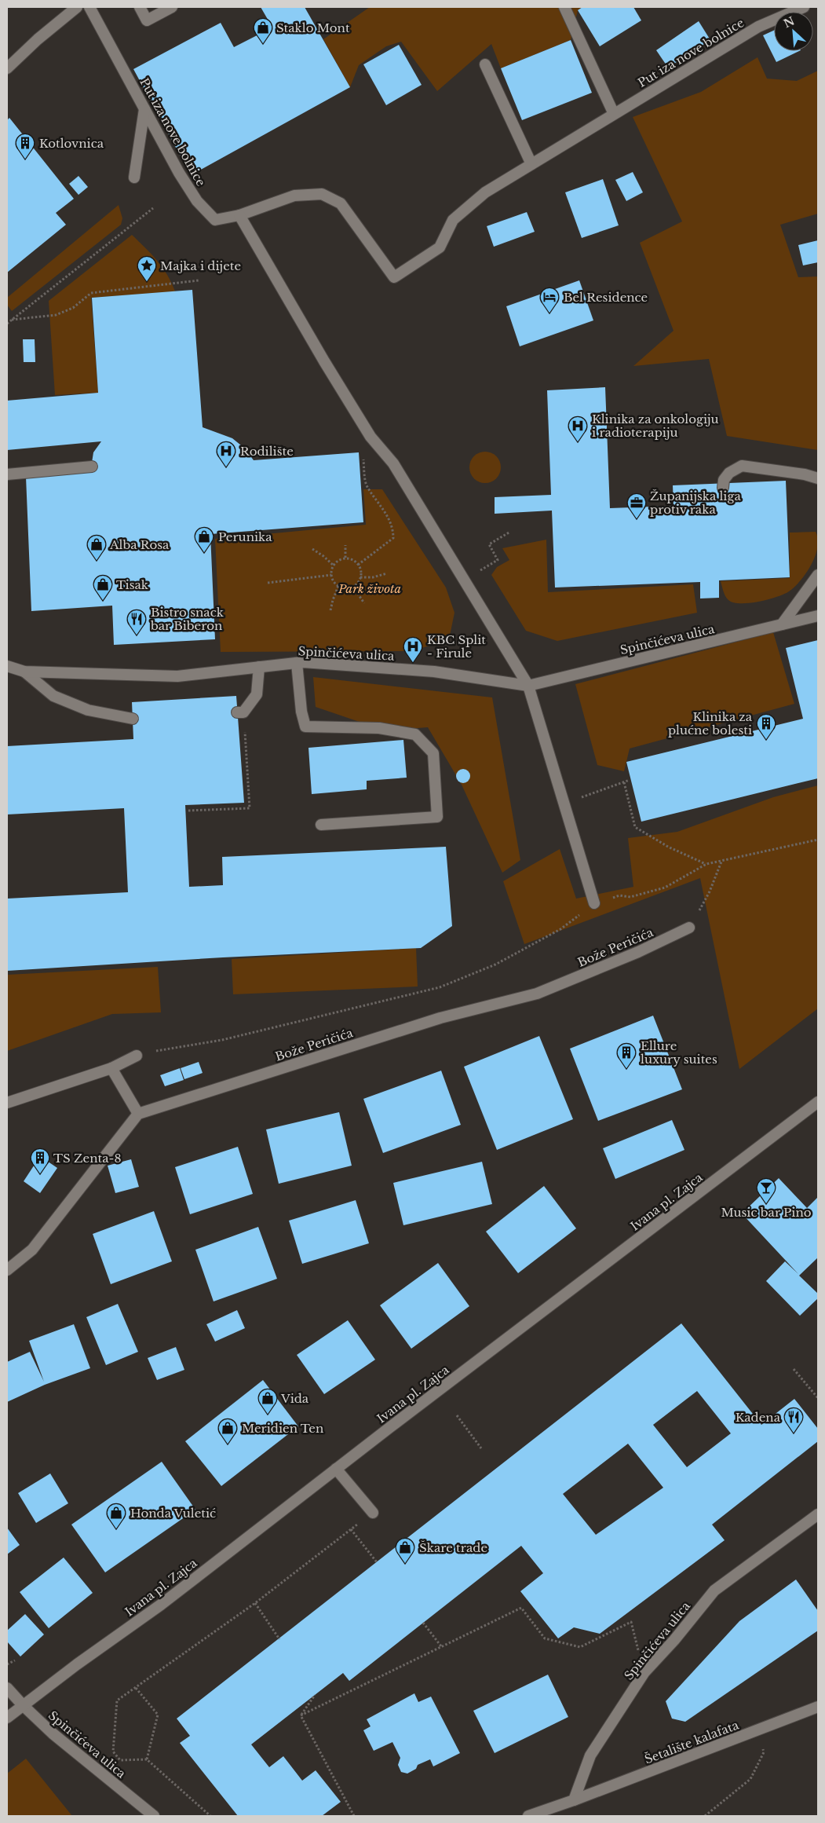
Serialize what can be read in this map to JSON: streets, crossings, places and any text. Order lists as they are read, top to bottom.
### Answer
{
  "streets": {
    "street": [
      "Put iza nove bolnice",
      "Spinčićeva ulica",
      "Bože Peričića",
      "Ivana pl. Zajca",
      "Šetalište kalafata"
    ]
  },
  "crossings": [
    ["Spinčićeva ulica", "Ivana pl. Zajca"],
    ["Spinčićeva ulica", "Šetalište kalafata"]
  ],
  "parks": ["Park života"],
  "places": {
    "shop": [
      "Staklo Mont",
      "Perunika",
      "Alba Rosa",
      "Tisak",
      "Vida",
      "Meridien Ten",
      "Honda Vuletić",
      "Škare trade"
    ],
    "building": [
      "Kotlovnica",
      "Klinika za plućne bolesti",
      "Ellure luxury suites",
      "TS Zenta-8"
    ],
    "place": ["Majka i dijete"],
    "hotel": ["Bel Residence"],
    "hospital": ["Klinika za onkologiju i radioterapiju", "Rodilište", "KBC Split - Firule"],
    "office": ["Županijska liga protiv raka"],
    "restaurant": ["Bistro snack bar Biberon", "Kadena"],
    "bar": ["Music bar Pino"]
  },
  "north": "top left"
}
